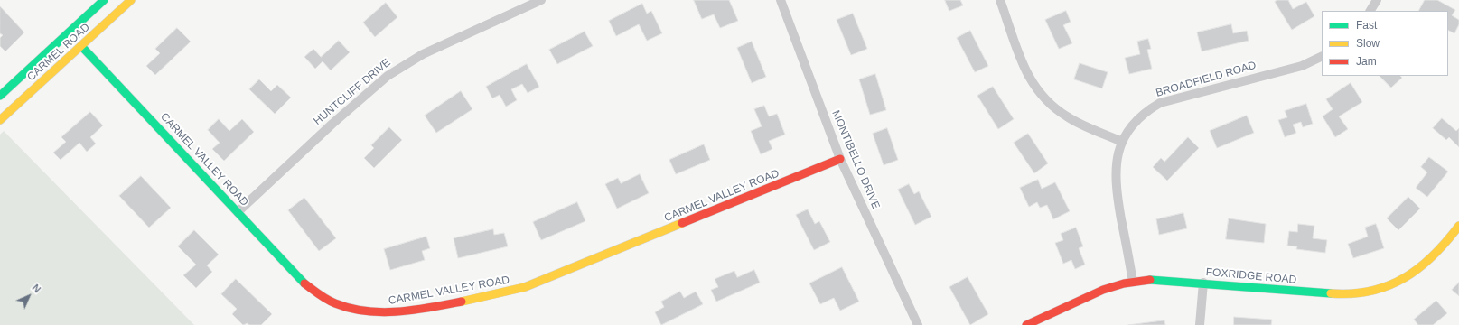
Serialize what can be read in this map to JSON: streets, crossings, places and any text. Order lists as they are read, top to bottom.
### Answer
{
  "streets": {
    "street": [
      "CARMEL ROAD",
      "BROADFIELD ROAD",
      "HUNTCLIFF DRIVE",
      "CARMEL VALLEY ROAD",
      "MONTIBELLO DRIVE",
      "FOXRIDGE ROAD"
    ]
  },
  "crossings": [
    ["CARMEL ROAD", "CARMEL VALLEY ROAD"],
    ["BROADFIELD ROAD", "FOXRIDGE ROAD"],
    ["HUNTCLIFF DRIVE", "CARMEL VALLEY ROAD"],
    ["CARMEL VALLEY ROAD", "MONTIBELLO DRIVE"]
  ],
  "legend": ["Fast", "Slow", "Jam"],
  "north": "top right"
}
